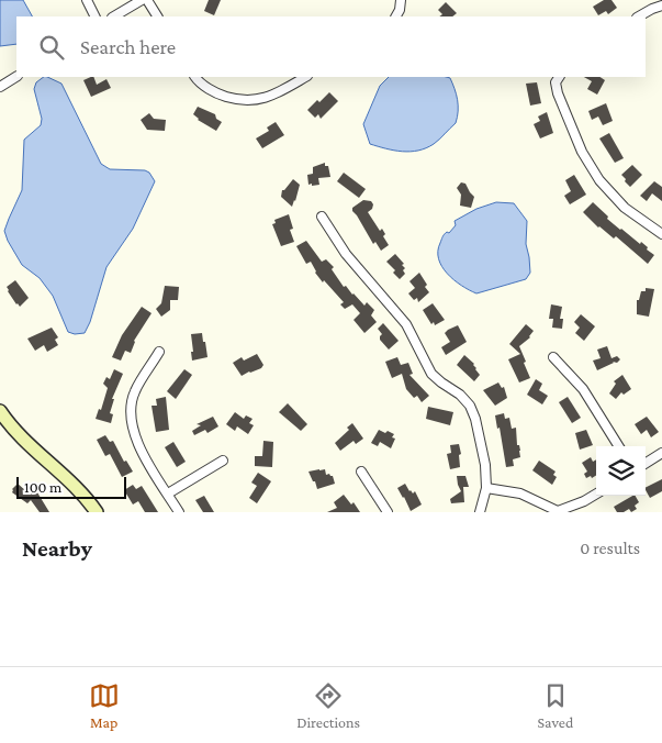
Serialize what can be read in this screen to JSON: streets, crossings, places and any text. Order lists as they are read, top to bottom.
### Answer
{
  "scale_bar": "100 m",
  "page": {
    "search": "Search here",
    "scale": "100 m",
    "heading": ["Nearby", "0 results"],
    "nav": ["Map", "Directions", "Saved"]
  }
}
